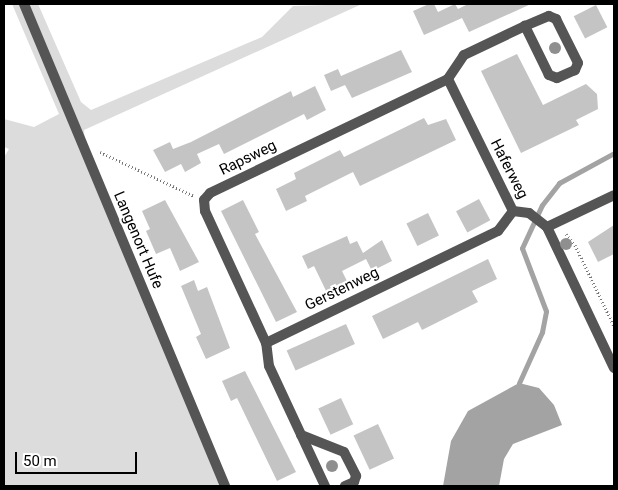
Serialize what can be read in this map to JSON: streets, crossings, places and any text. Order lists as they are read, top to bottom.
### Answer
{
  "streets": {
    "street": [
      "Rapsweg",
      "Haferweg",
      "Langenort Hufe",
      "Gerstenweg"
    ]
  },
  "crossings": [
    ["Rapsweg", "Haferweg"],
    ["Haferweg", "Gerstenweg"]
  ],
  "scale_bar": "50 m"
}
